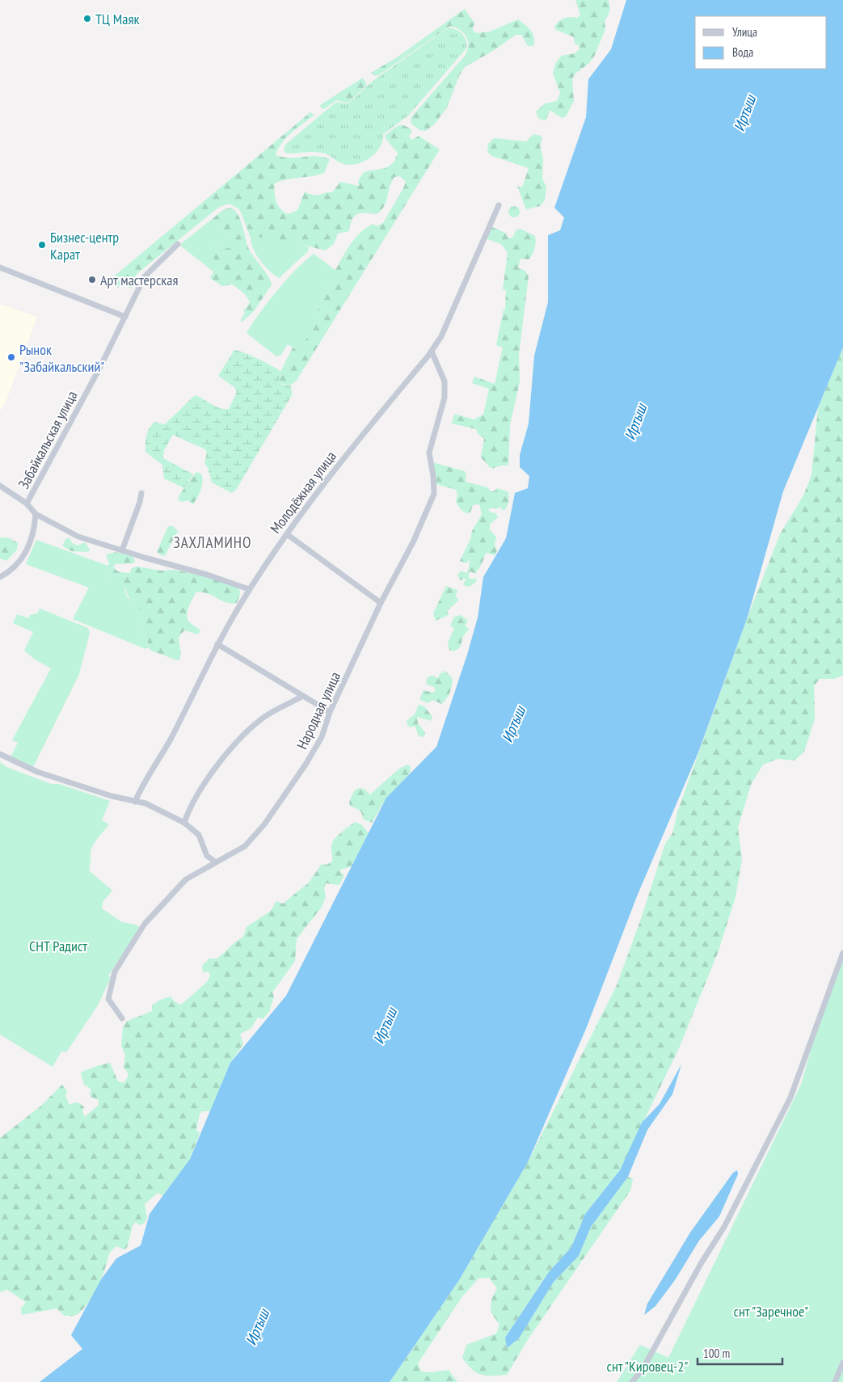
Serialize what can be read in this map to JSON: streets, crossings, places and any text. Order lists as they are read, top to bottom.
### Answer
{
  "streets": {
    "street": ["Забайкальская улица", "Молодёжная улица", "Народная улица"]
  },
  "crossings": [
    ["Молодёжная улица", "Народная улица"]
  ],
  "districts": ["ЗАХЛАМИНО"],
  "water": ["Иртыш"],
  "parks": ["СНТ Радист", "снт \"Заречное\"", "снт \"Кировец-2\""],
  "places": [
    "ТЦ Маяк",
    "Бизнес-центр Карат",
    "Арт мастерская",
    "Рынок \"Забайкальский\""
  ],
  "legend": ["Улица", "Вода"],
  "scale_bar": "100 m"
}
